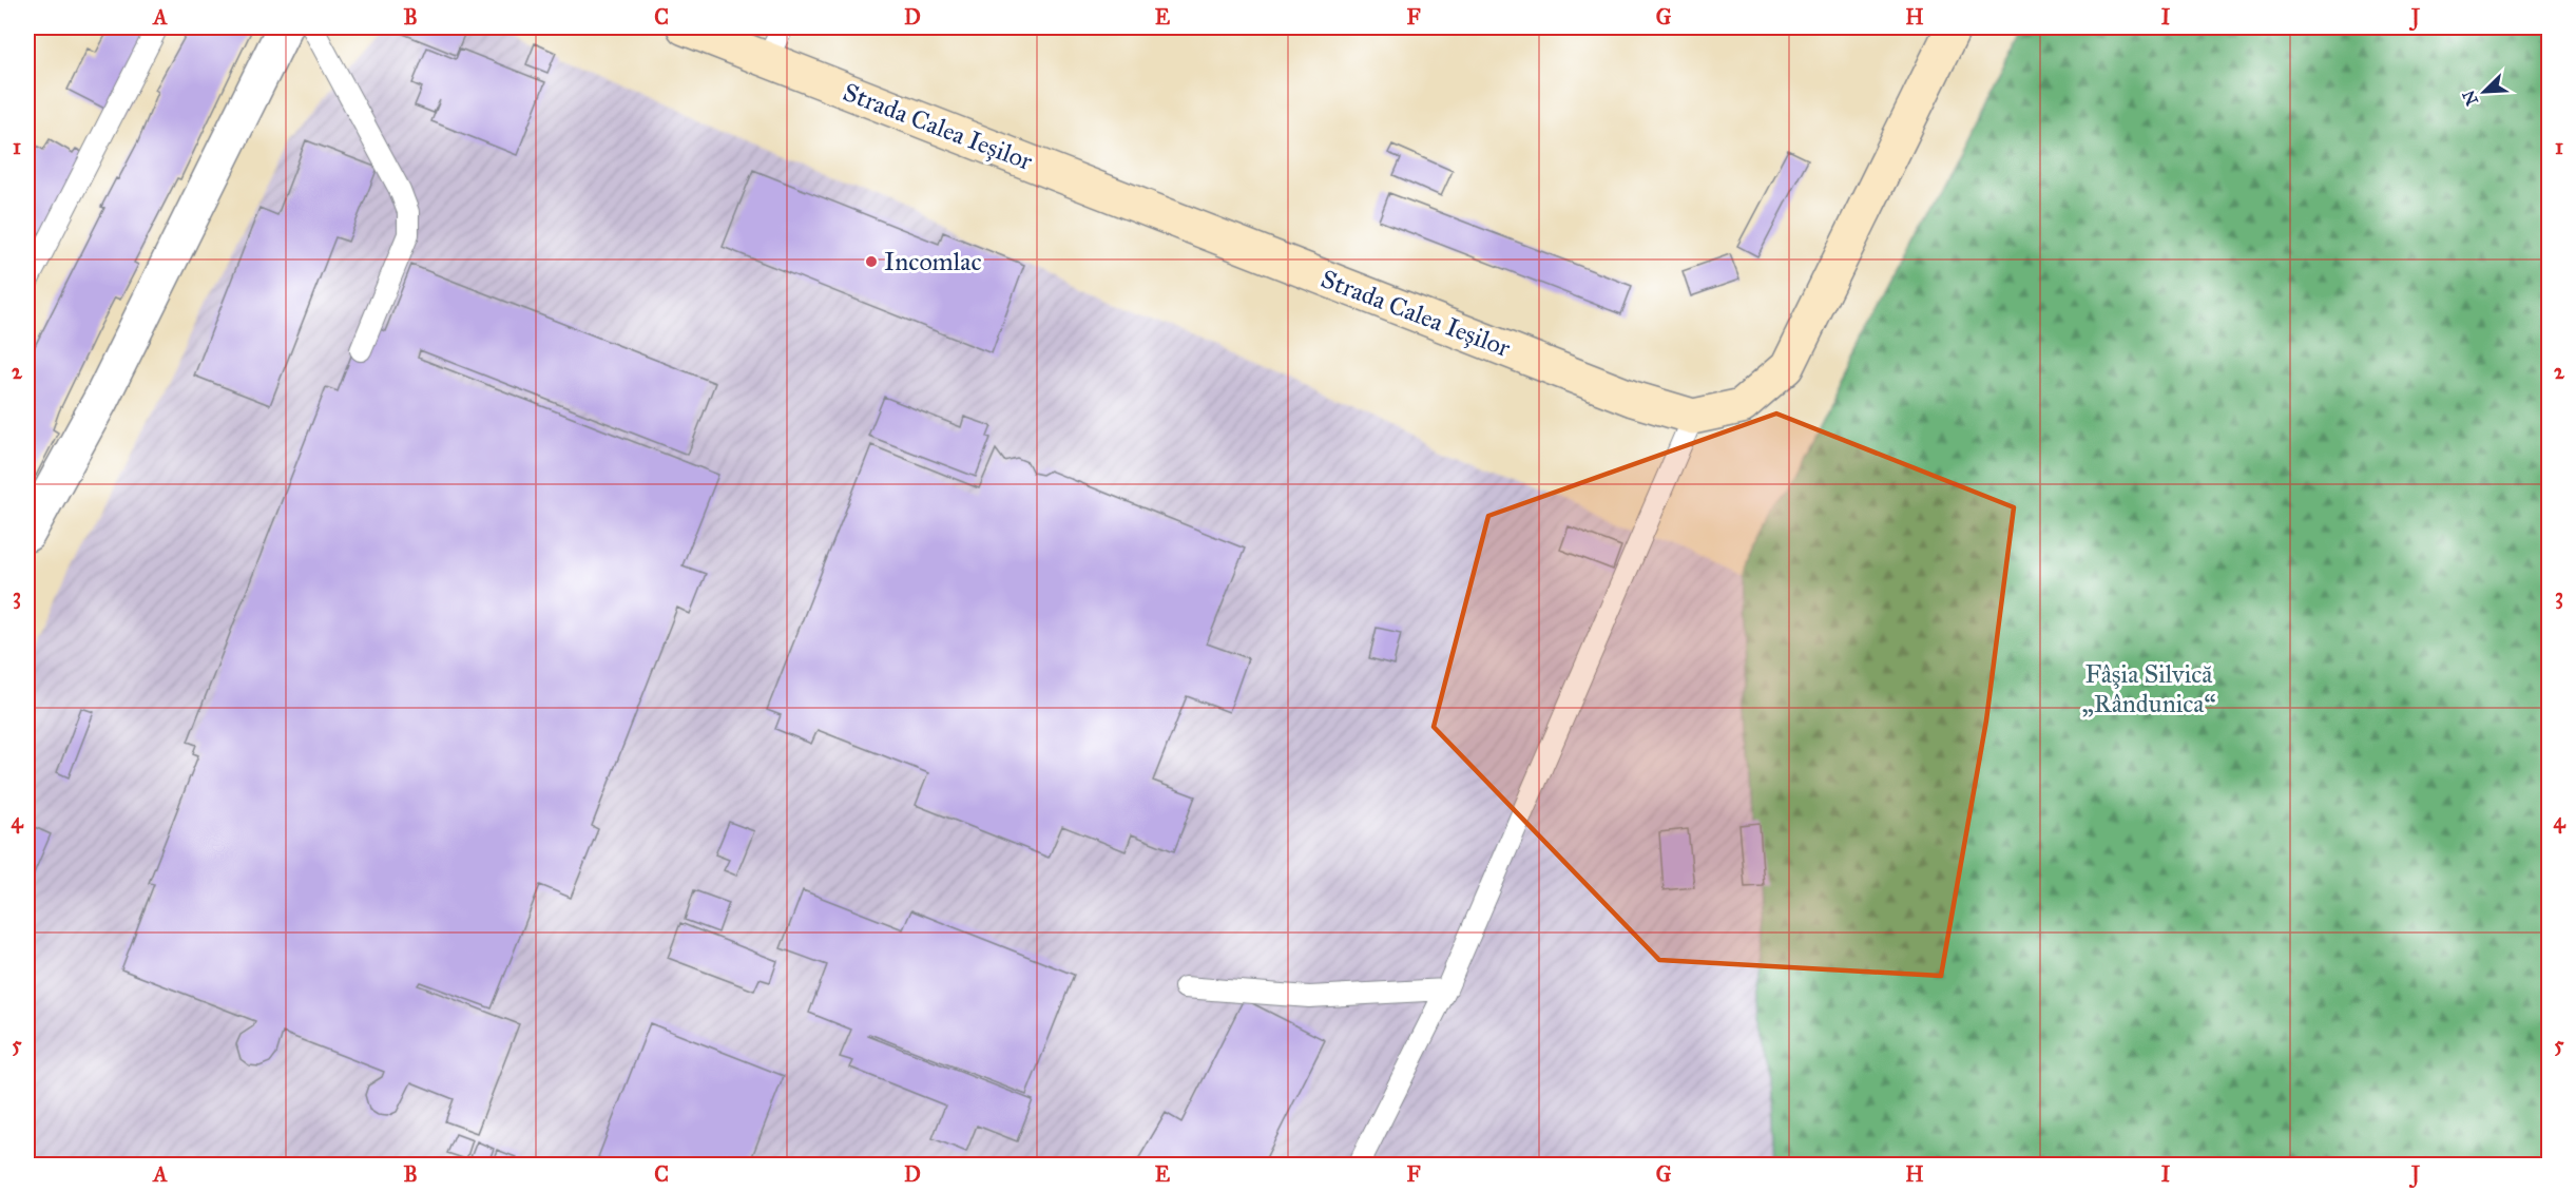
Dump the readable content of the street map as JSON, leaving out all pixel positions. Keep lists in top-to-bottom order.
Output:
{
  "streets": {
    "street": ["Strada Calea Ieșilor"]
  },
  "parks": ["Fâşia Silvică „Rândunica“"],
  "places": ["Incomlac"],
  "north": "bottom left",
  "grid": {
    "columns": [
      "A",
      "B",
      "C",
      "D",
      "E",
      "F",
      "G",
      "H",
      "I",
      "J"
    ],
    "rows": [
      "1",
      "2",
      "3",
      "4",
      "5"
    ]
  }
}
